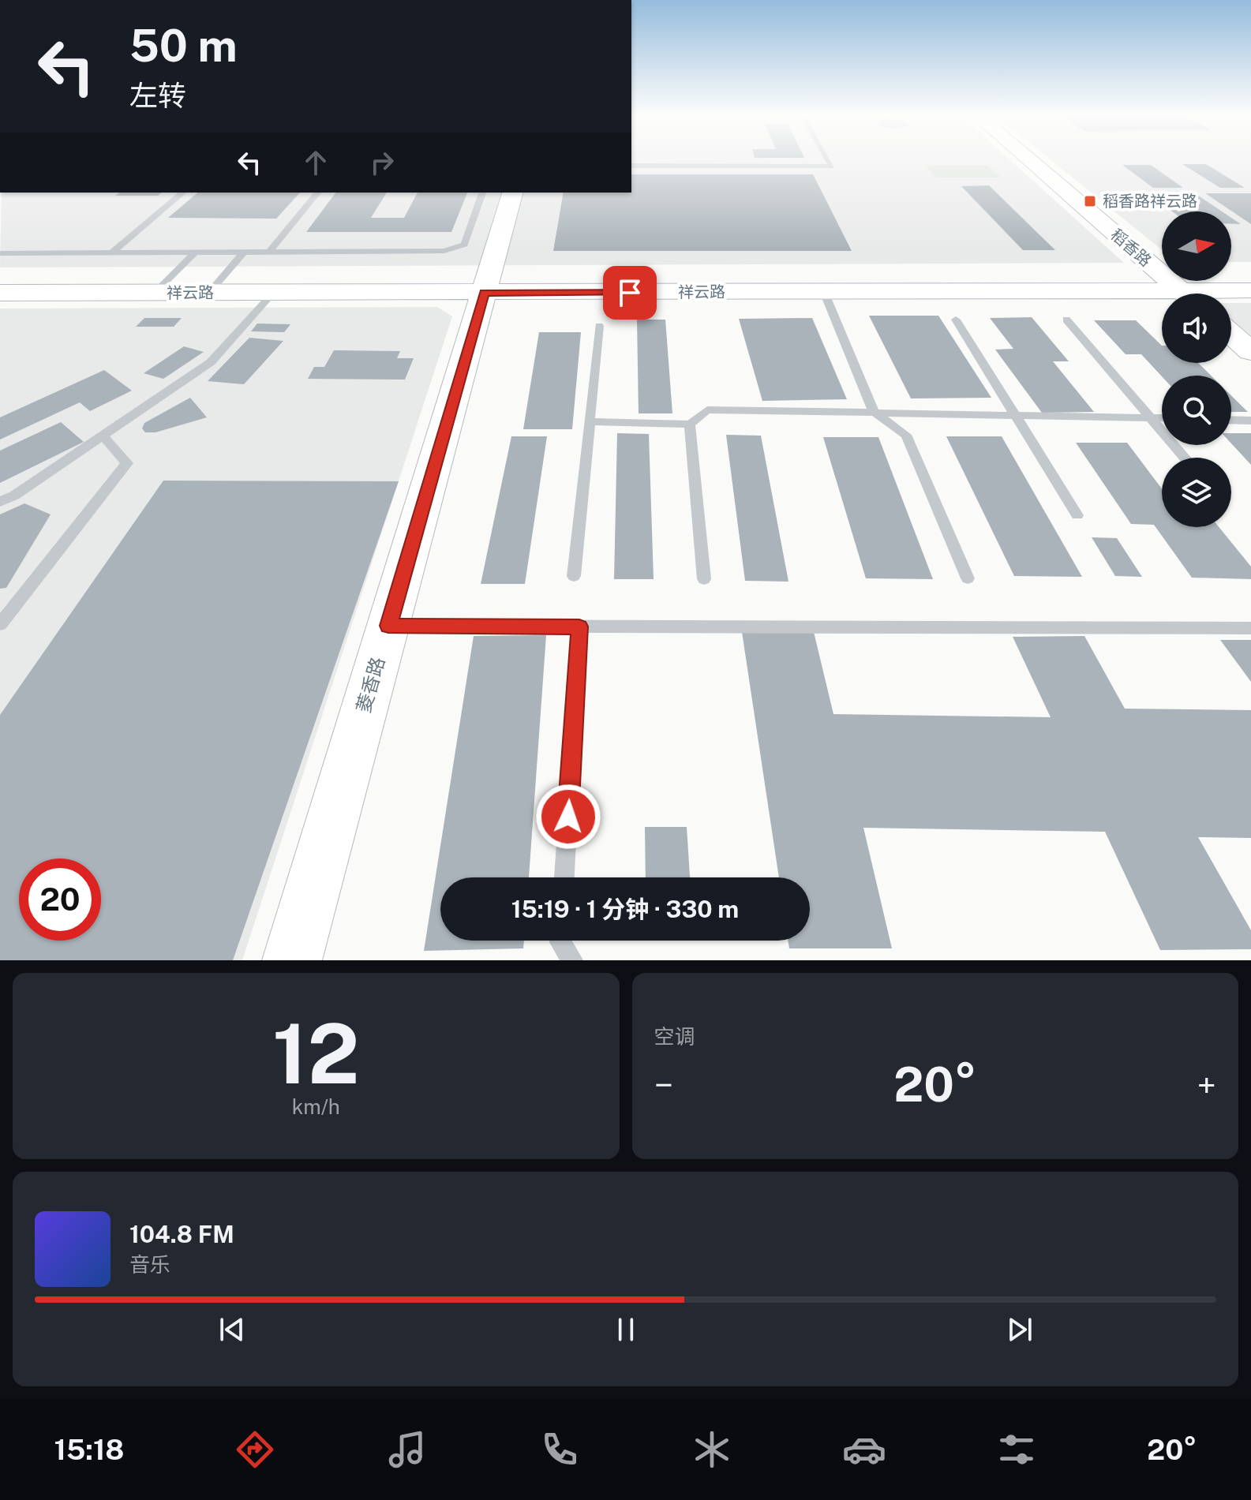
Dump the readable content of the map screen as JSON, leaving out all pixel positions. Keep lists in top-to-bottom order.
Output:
{
  "streets": {
    "street": ["稻香路", "祥云路", "菱香路"]
  },
  "crossings": [
    ["祥云路", "菱香路"]
  ],
  "places": {
    "transit": ["稻香路祥云路"]
  },
  "north": "right",
  "page": {
    "turn": ["50 m", "左转"],
    "limit": "20",
    "trip": "15:19 · 1 分钟 · 330 m",
    "tile": [
      ["12", "km/h"],
      "空调"
    ],
    "heat": ["−", "20°", "+"],
    "song": ["104.8 FM", "音乐"],
    "tabs": ["15:18", "20°"]
  }
}
